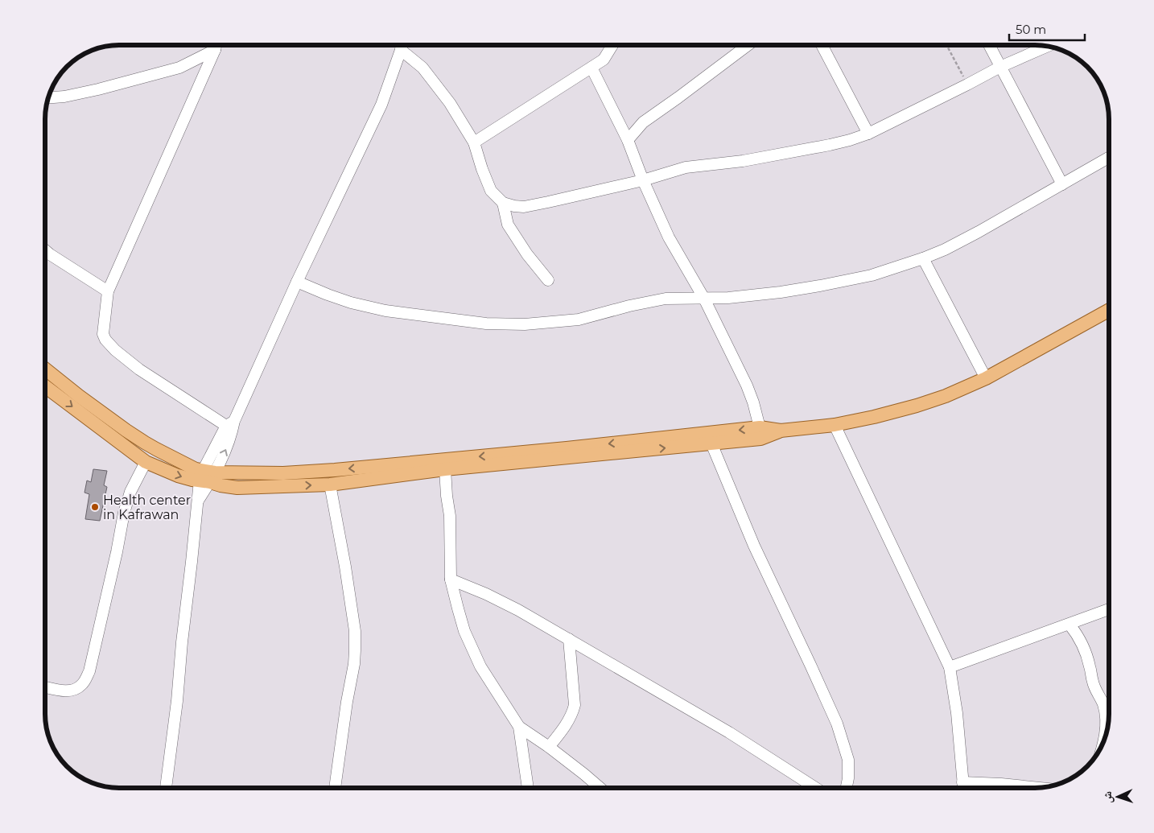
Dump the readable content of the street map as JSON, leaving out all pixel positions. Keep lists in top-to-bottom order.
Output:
{
  "places": ["Health center in Kafrawan"],
  "scale_bar": "50 m",
  "north": "left"
}
